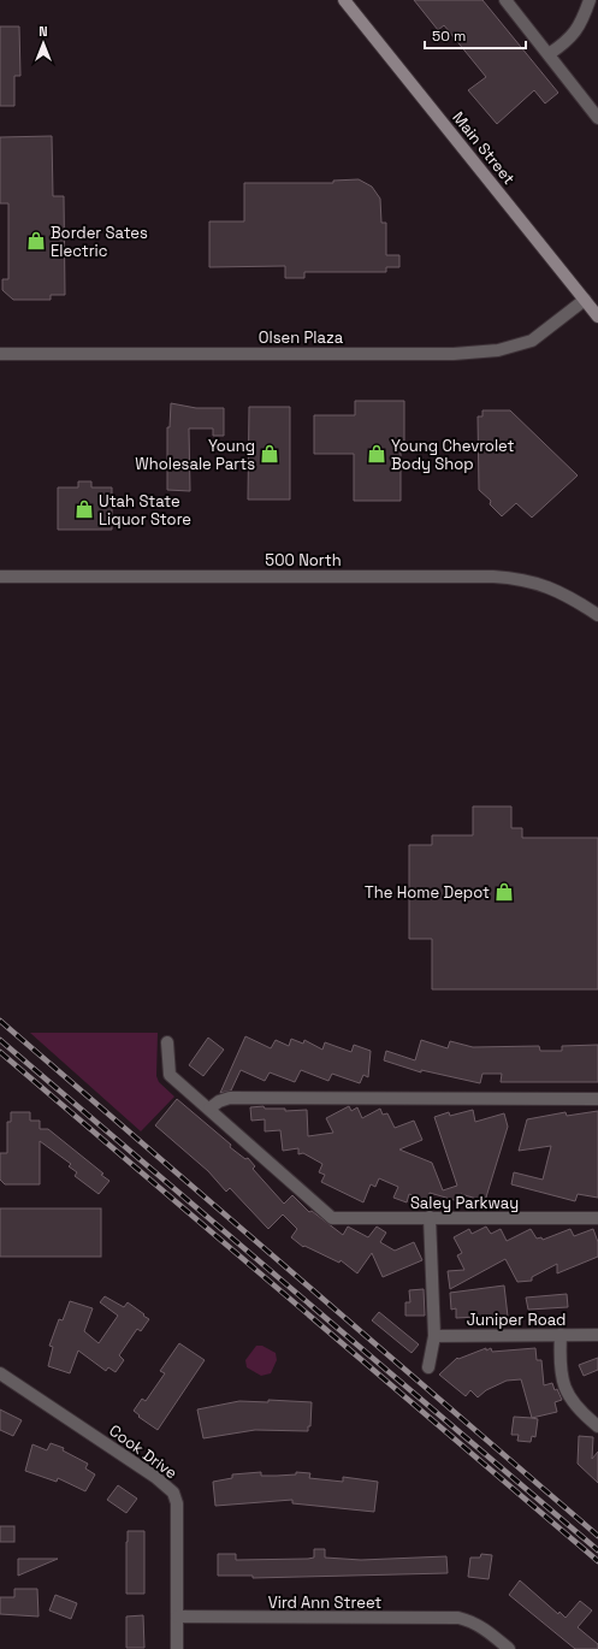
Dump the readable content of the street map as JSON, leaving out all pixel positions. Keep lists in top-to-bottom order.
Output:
{
  "streets": {
    "main road": ["Main Street"],
    "street": [
      "Olsen Plaza",
      "500 North",
      "Saley Parkway",
      "Juniper Road",
      "Cook Drive",
      "Vird Ann Street"
    ]
  },
  "crossings": [
    ["Main Street", "Olsen Plaza"],
    ["Cook Drive", "Vird Ann Street"]
  ],
  "places": {
    "shop": [
      "Border Sates Electric",
      "Young Wholesale Parts",
      "Young Chevrolet Body Shop",
      "Utah State Liquor Store",
      "The Home Depot"
    ]
  },
  "scale_bar": "50 m",
  "north": "top"
}
